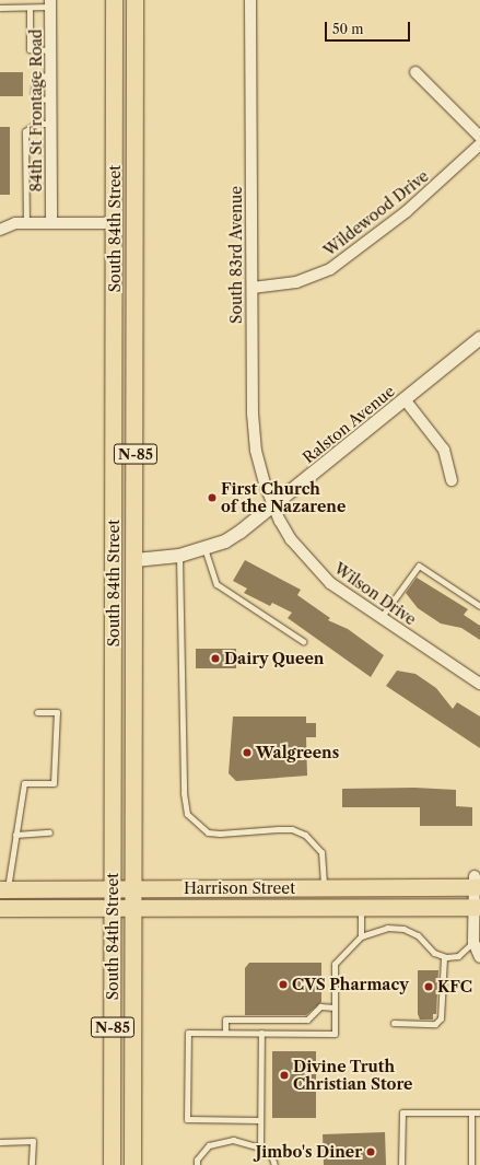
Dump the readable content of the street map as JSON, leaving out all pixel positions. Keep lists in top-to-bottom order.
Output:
{
  "streets": {
    "main road": ["South 84th Street", "N-85", "Harrison Street"],
    "street": [
      "84th St Frontage Road",
      "Wildewood Drive",
      "South 83rd Avenue",
      "Ralston Avenue",
      "Wilson Drive"
    ]
  },
  "crossings": [
    ["Wildewood Drive", "South 83rd Avenue"],
    ["South 84th Street", "Ralston Avenue"],
    ["South 84th Street", "Harrison Street"],
    ["South 83rd Avenue", "Ralston Avenue"],
    ["South 83rd Avenue", "Wilson Drive"],
    ["Ralston Avenue", "Wilson Drive"]
  ],
  "places": [
    "First Church of the Nazarene",
    "Dairy Queen",
    "Walgreens",
    "CVS Pharmacy",
    "KFC",
    "Divine Truth Christian Store",
    "Jimbo's Diner"
  ],
  "scale_bar": "50 m"
}
